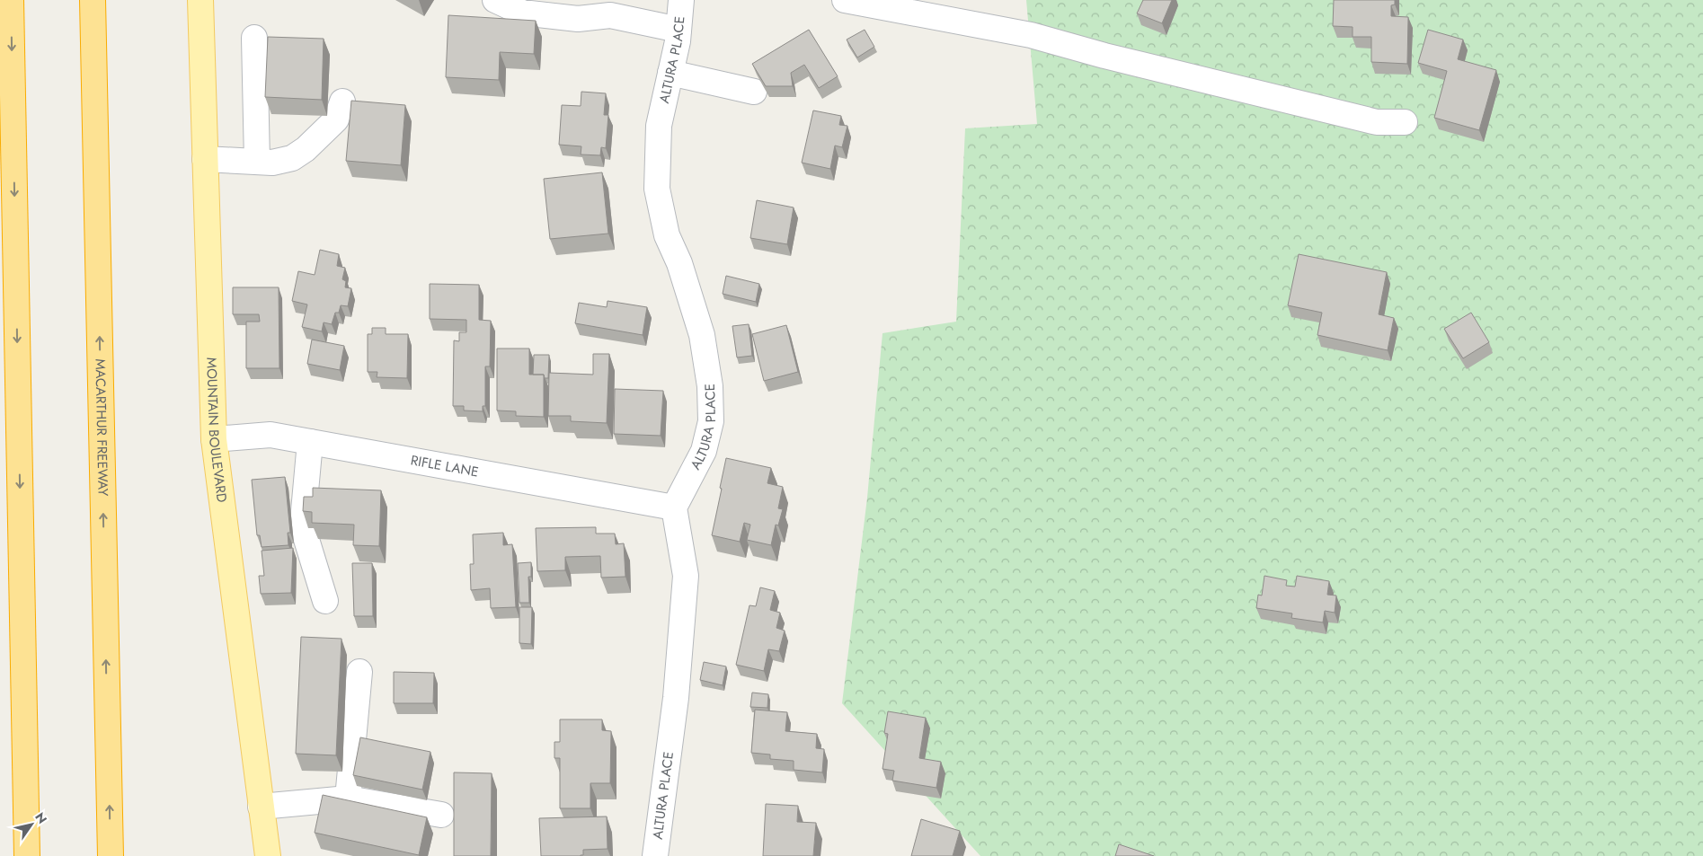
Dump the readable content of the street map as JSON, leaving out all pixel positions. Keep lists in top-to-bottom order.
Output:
{
  "streets": {
    "highway": ["MACARTHUR FREEWAY"],
    "main road": ["MOUNTAIN BOULEVARD"],
    "street": ["ALTURA PLACE", "RIFLE LANE"]
  },
  "crossings": [
    ["ALTURA PLACE", "RIFLE LANE"],
    ["MOUNTAIN BOULEVARD", "RIFLE LANE"]
  ],
  "north": "top right"
}
